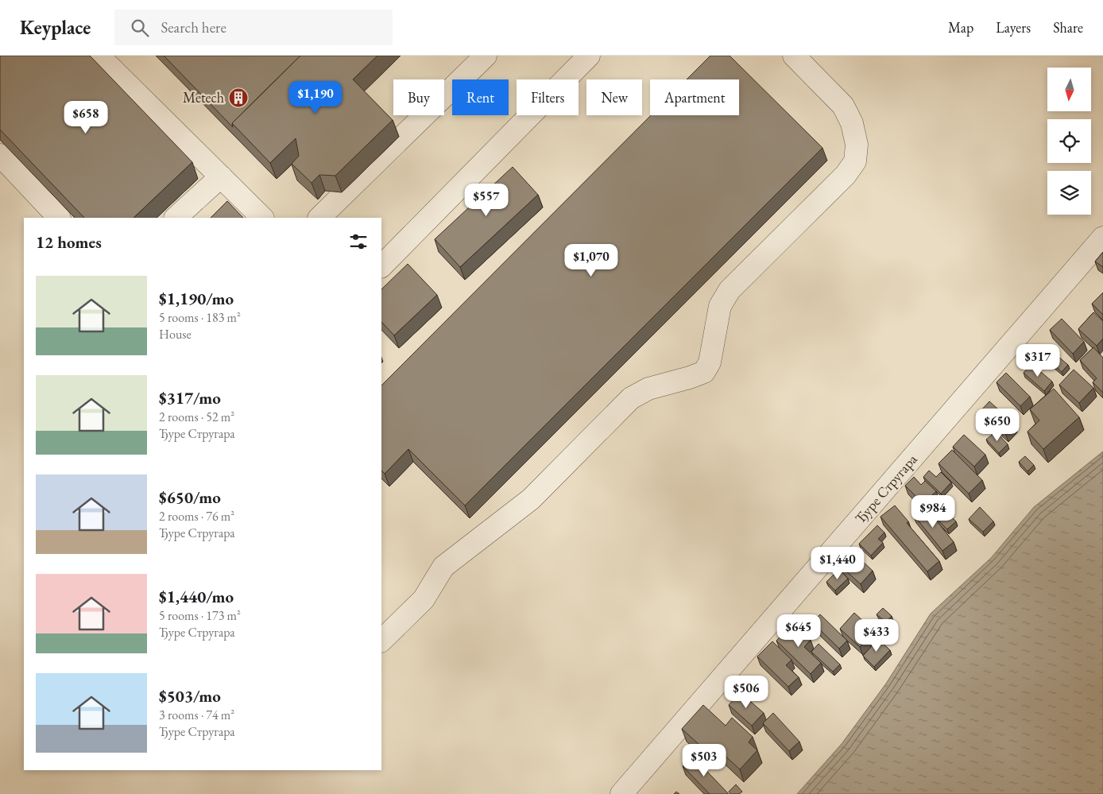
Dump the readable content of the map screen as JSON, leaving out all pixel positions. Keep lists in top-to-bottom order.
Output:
{
  "streets": {
    "street": ["Ђуре Стругара"]
  },
  "places": {
    "building": ["Metech"]
  },
  "north": "bottom",
  "page": {
    "header": "Keyplace",
    "search": "Search here",
    "nav": ["Map", "Layers", "Share"],
    "chip": [
      "Buy",
      "Rent",
      "Filters",
      "New",
      "Apartment"
    ],
    "price": [
      "$1,190",
      "$658",
      "$557",
      "$1,070",
      "$317",
      "$650",
      "$984",
      "$1,440",
      "$645",
      "$433",
      "$506",
      "$503"
    ],
    "heading": "12 homes",
    "list": [
      {
        "name": "$1,190/mo",
        "note": "5 rooms · 183 m² · House"
      },
      {
        "name": "$317/mo",
        "note": "2 rooms · 52 m² · Ђуре Стругара"
      },
      {
        "name": "$650/mo",
        "note": "2 rooms · 76 m² · Ђуре Стругара"
      },
      {
        "name": "$1,440/mo",
        "note": "5 rooms · 173 m² · Ђуре Стругара"
      },
      {
        "name": "$503/mo",
        "note": "3 rooms · 74 m² · Ђуре Стругара"
      }
    ]
  }
}
